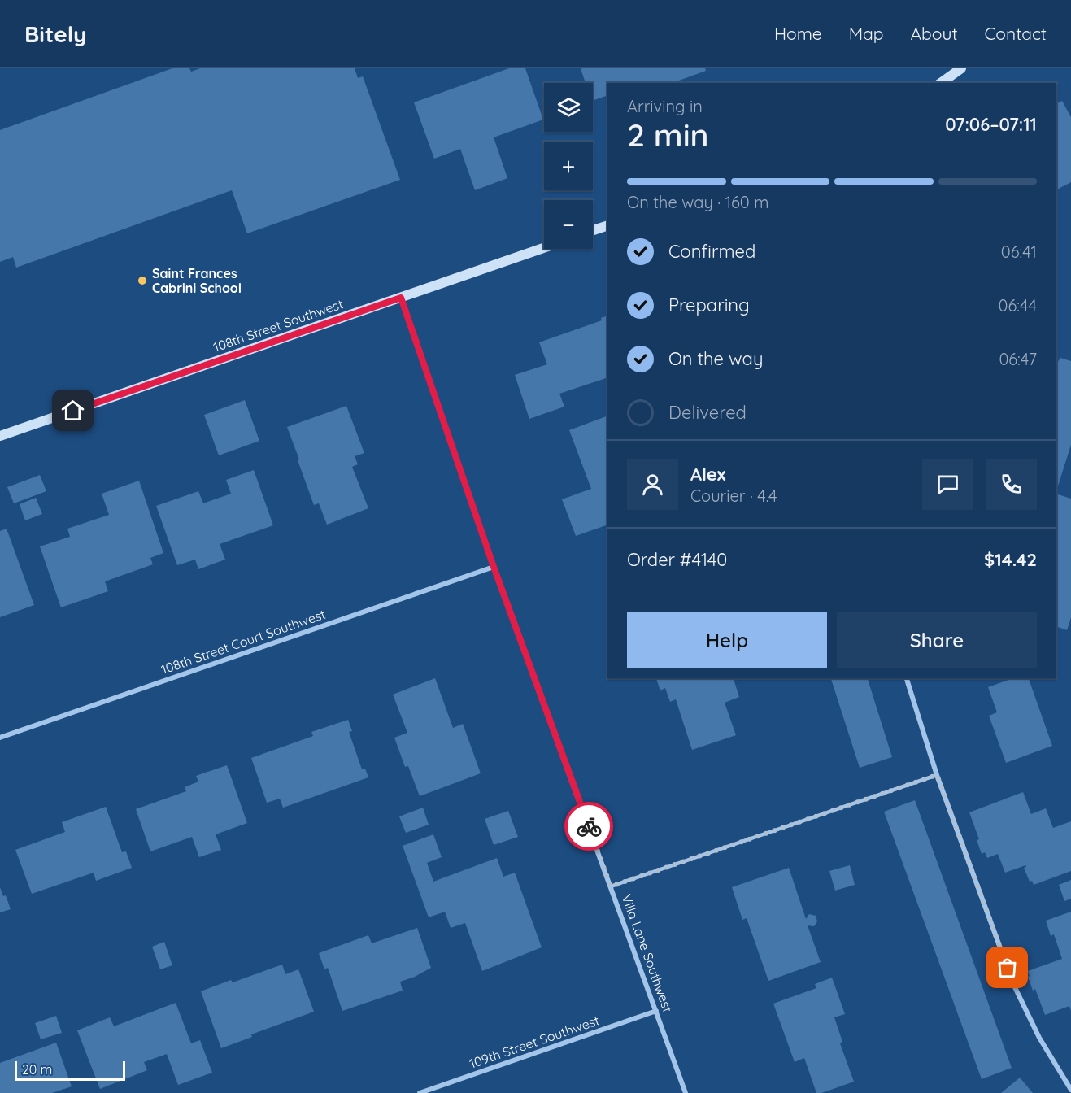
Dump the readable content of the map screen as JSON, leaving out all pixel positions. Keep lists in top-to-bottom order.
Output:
{
  "streets": {
    "street": [
      "108th Street Southwest",
      "108th Street Court Southwest",
      "Villa Lane Southwest",
      "109th Street Southwest"
    ]
  },
  "crossings": [
    ["108th Street Southwest", "Villa Lane Southwest"],
    ["108th Street Court Southwest", "Villa Lane Southwest"],
    ["Villa Lane Southwest", "109th Street Southwest"]
  ],
  "places": ["Saint Frances Cabrini School"],
  "scale_bar": "20 m",
  "page": {
    "header": "Bitely",
    "nav": [
      "Home",
      "Map",
      "About",
      "Contact"
    ],
    "map_buttons": ["+", "−"],
    "heading": ["2 min", "Arriving in", "07:06–07:11"],
    "panel": [
      "Alex",
      "Courier · 4.4",
      "Order #4140",
      "$14.42"
    ],
    "bar": "On the way · 160 m",
    "list": [
      ["Confirmed", "06:41"],
      ["Preparing", "06:44"],
      ["On the way", "06:47"],
      "Delivered"
    ],
    "buttons": ["Help", "Share"],
    "scale": "20 m"
  }
}
